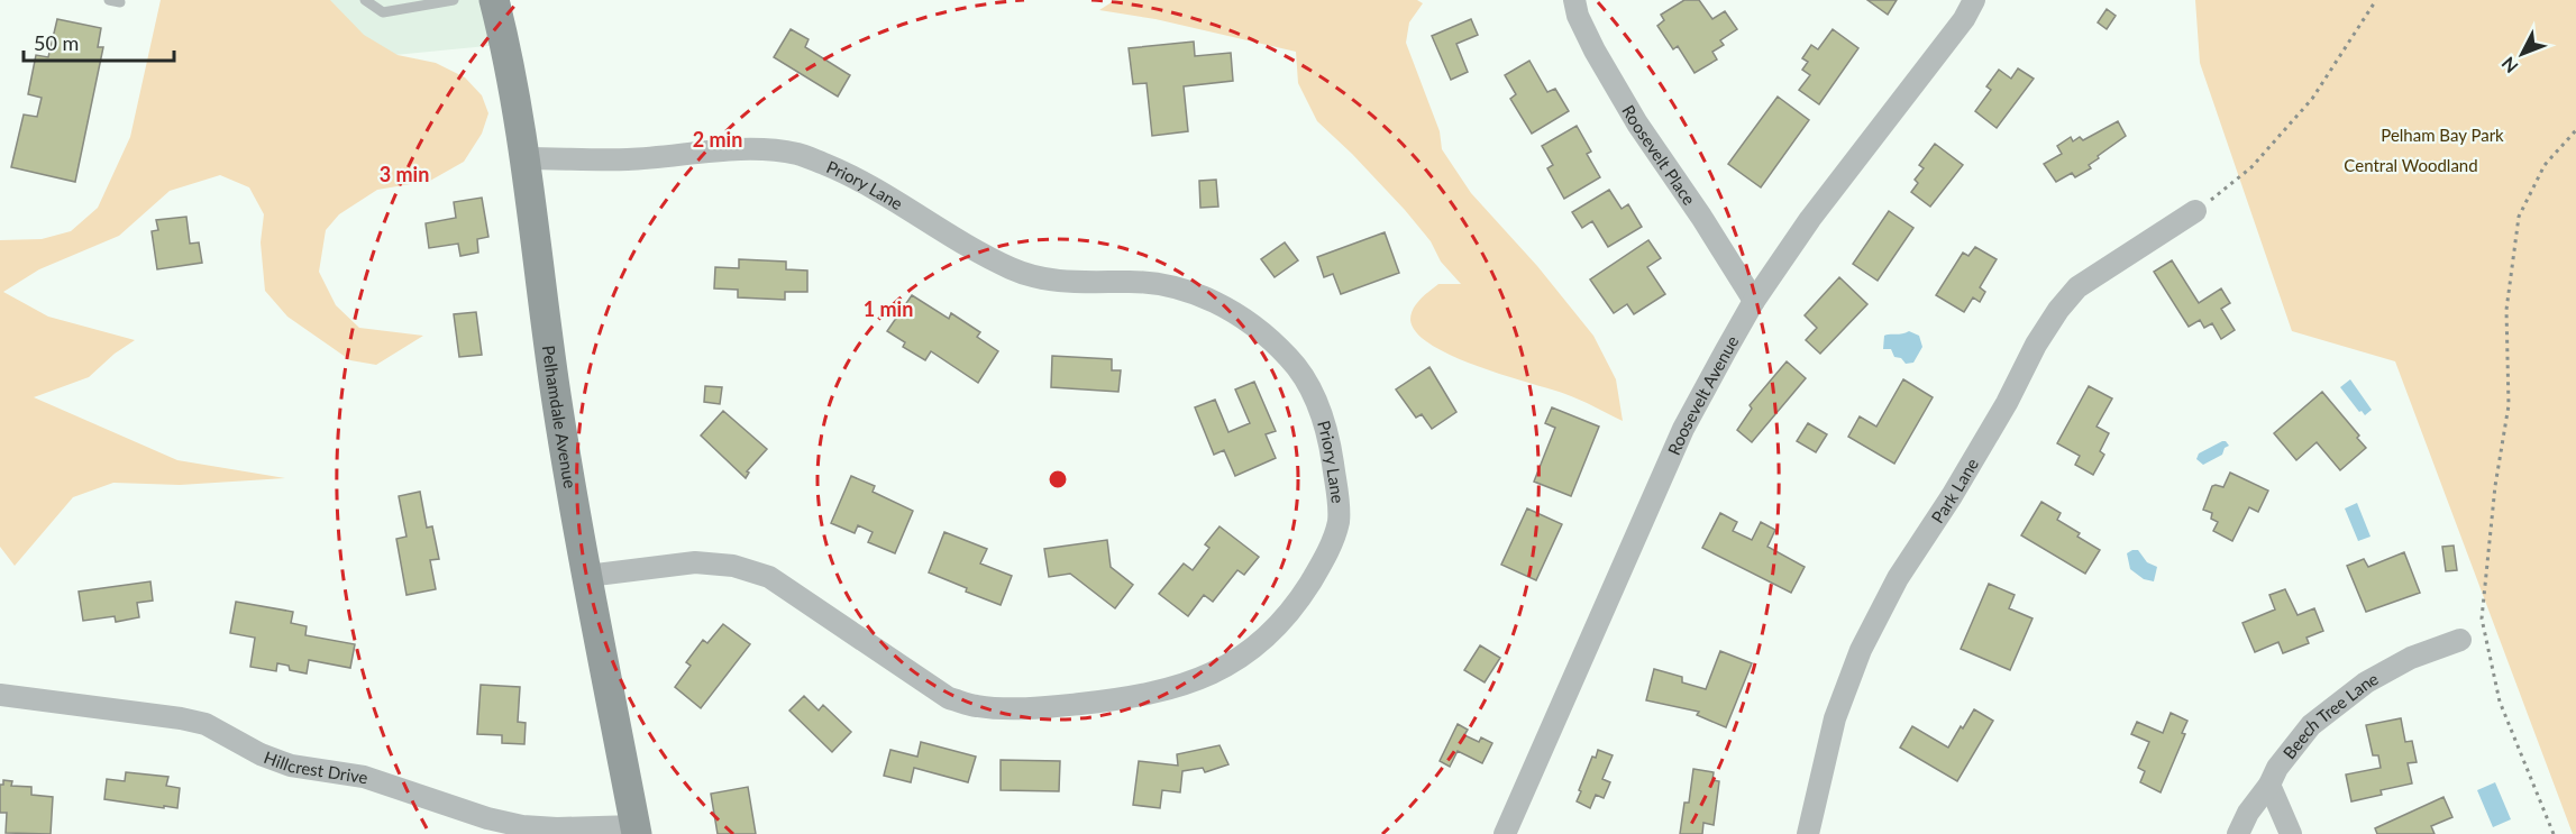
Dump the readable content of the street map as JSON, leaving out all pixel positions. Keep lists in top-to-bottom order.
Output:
{
  "streets": {
    "street": [
      "Roosevelt Place",
      "Priory Lane",
      "Roosevelt Avenue",
      "Pelhamdale Avenue",
      "Park Lane",
      "Beech Tree Lane",
      "Hillcrest Drive"
    ]
  },
  "crossings": [
    ["Roosevelt Place", "Roosevelt Avenue"],
    ["Priory Lane", "Pelhamdale Avenue"],
    ["Pelhamdale Avenue", "Hillcrest Drive"]
  ],
  "parks": ["Pelham Bay Park", "Central Woodland"],
  "scale_bar": "50 m",
  "north": "bottom left",
  "rings": ["2 min", "3 min", "1 min"]
}
